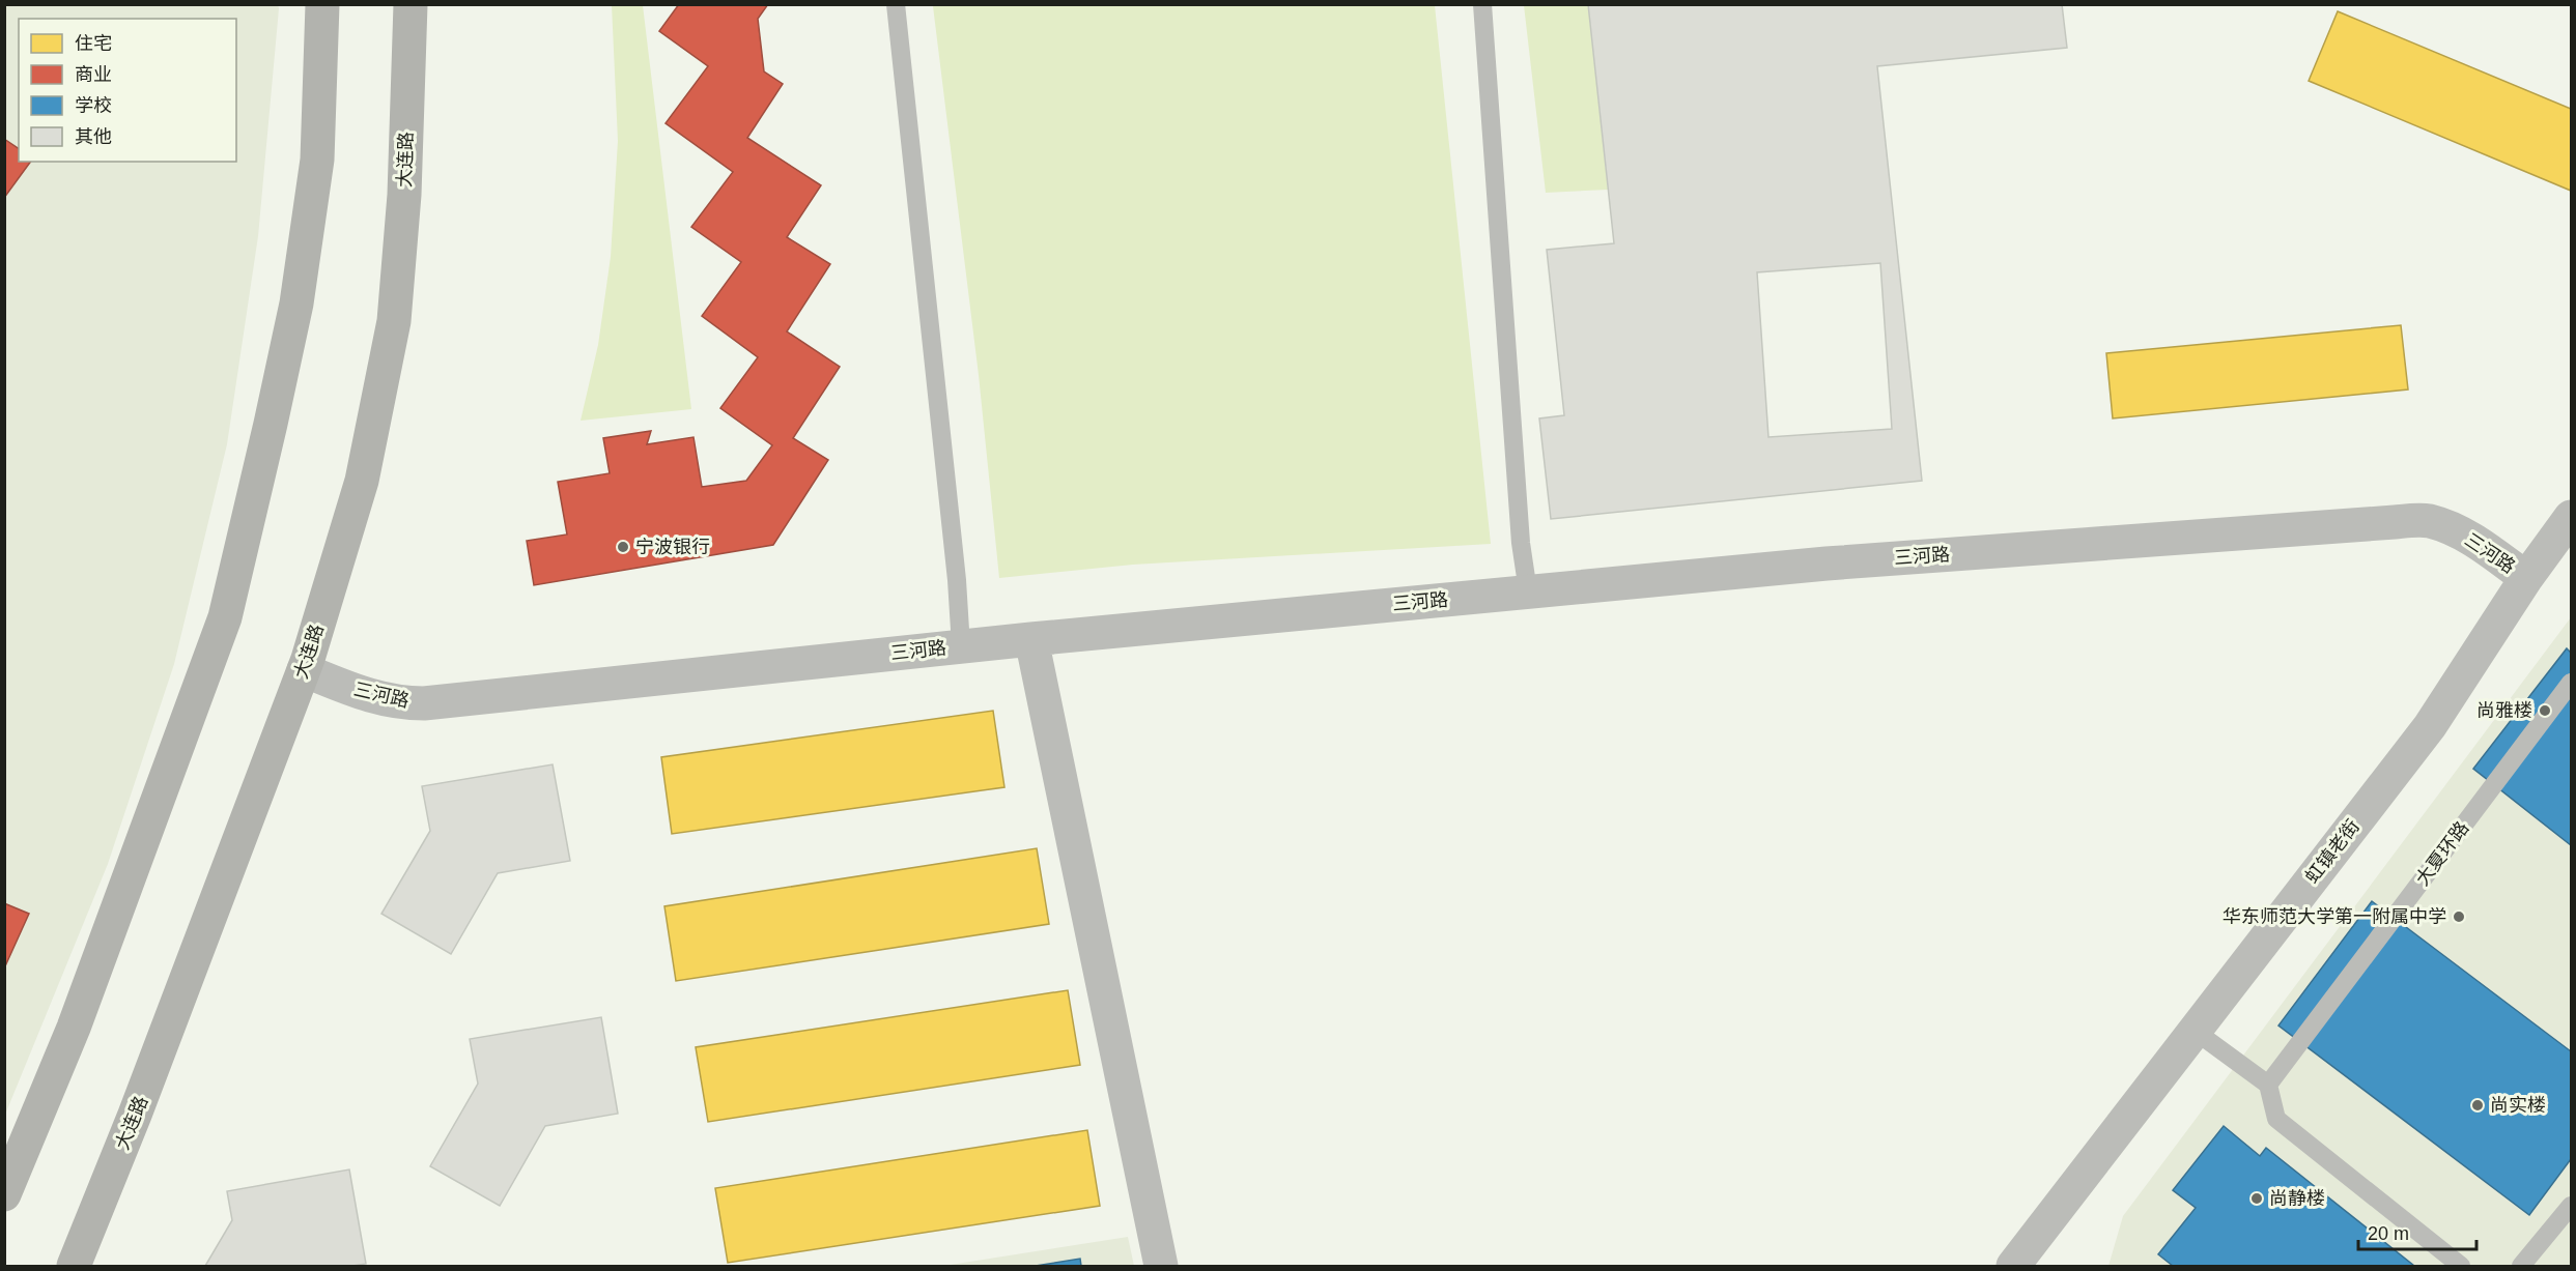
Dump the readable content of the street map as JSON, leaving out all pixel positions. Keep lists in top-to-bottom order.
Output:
{
  "streets": {
    "main road": ["大连路"],
    "street": ["三河路", "虹镇老街"],
    "lane": ["大夏环路"]
  },
  "crossings": [
    ["大连路", "三河路"],
    ["三河路", "虹镇老街"]
  ],
  "places": [
    "宁波银行",
    "尚雅楼",
    "华东师范大学第一附属中学",
    "尚实楼",
    "尚静楼"
  ],
  "legend": [
    "住宅",
    "商业",
    "学校",
    "其他"
  ],
  "scale_bar": "20 m"
}
